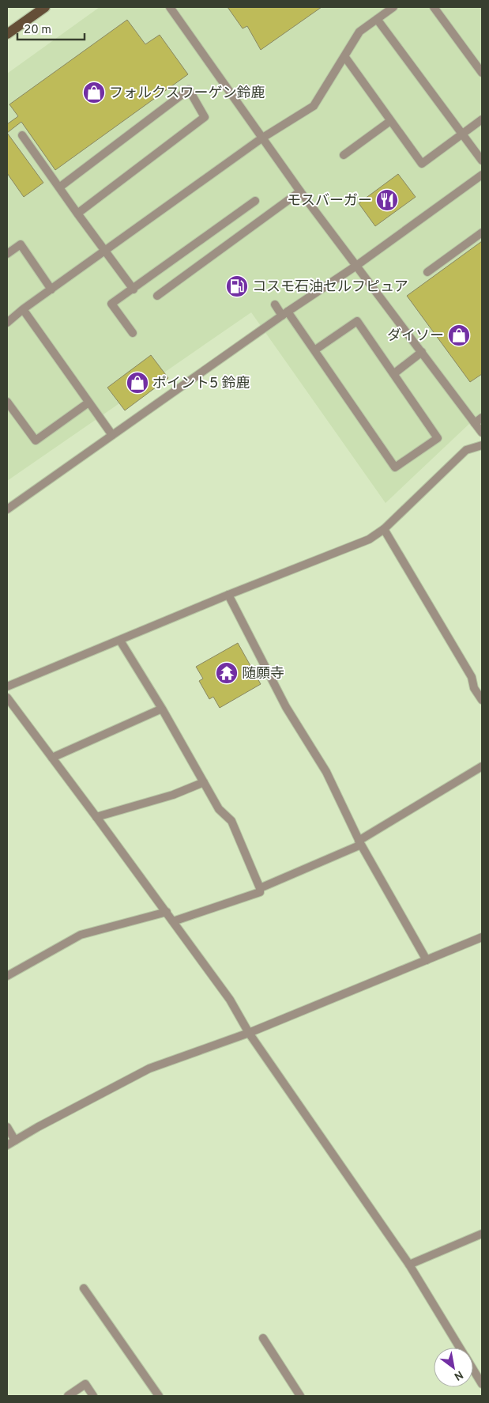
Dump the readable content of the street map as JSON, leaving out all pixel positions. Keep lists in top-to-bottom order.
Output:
{
  "places": {
    "shop": ["フォルクスワーゲン鈴鹿", "ダイソー", "ポイント5 鈴鹿"],
    "restaurant": ["モスバーガー"],
    "fuel station": ["コスモ石油セルフピュア"],
    "temple": ["随願寺"]
  },
  "scale_bar": "20 m",
  "north": "bottom right"
}
